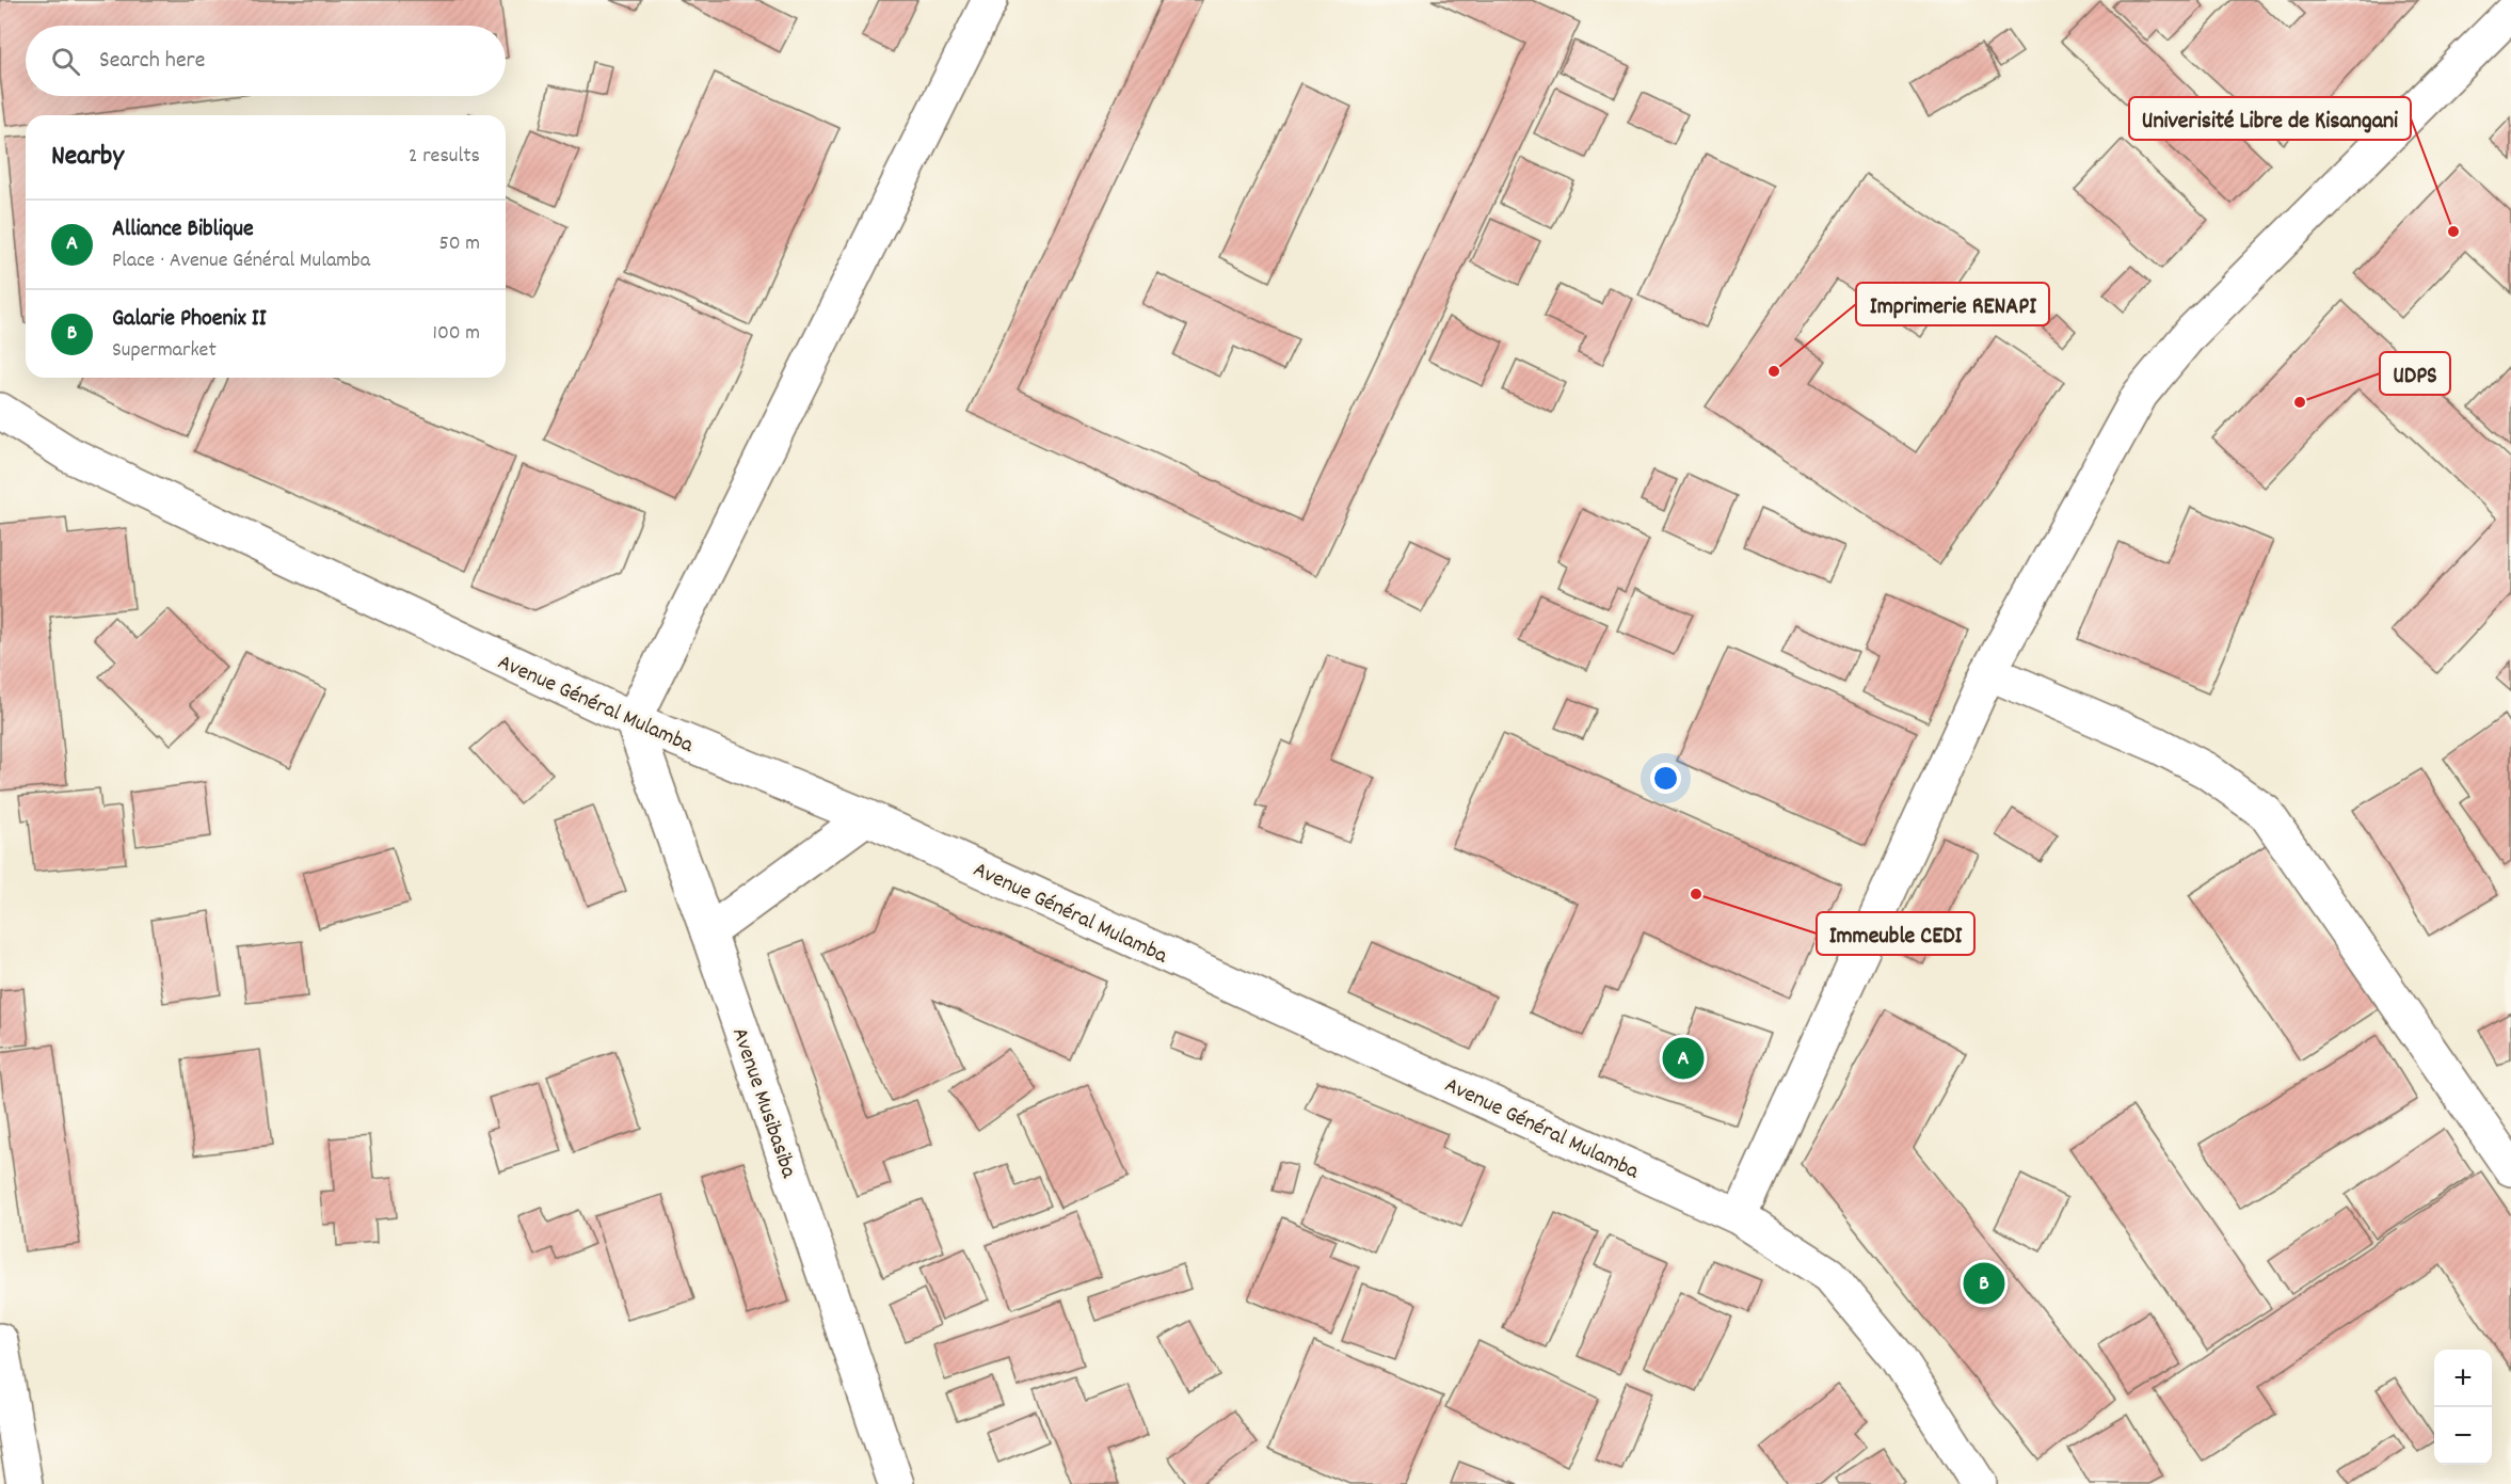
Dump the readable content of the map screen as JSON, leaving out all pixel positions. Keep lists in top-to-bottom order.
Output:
{
  "streets": {
    "street": ["Avenue Général Mulamba", "Avenue Musibasiba"]
  },
  "crossings": [
    ["Avenue Général Mulamba", "Avenue Musibasiba"]
  ],
  "places": [
    "Univerisité Libre de Kisangani",
    "Imprimerie RENAPI",
    "UDPS",
    "Immeuble CEDI"
  ],
  "page": {
    "search": "Search here",
    "heading": ["Nearby", "2 results"],
    "list": [
      {
        "mark": "A",
        "name": "Alliance Biblique",
        "note": "Place · Avenue Général Mulamba",
        "value": "50 m"
      },
      {
        "mark": "B",
        "name": "Galarie Phoenix II",
        "note": "Supermarket",
        "value": "100 m"
      }
    ],
    "pins": ["A", "B"],
    "map_buttons": ["+", "−"]
  }
}
